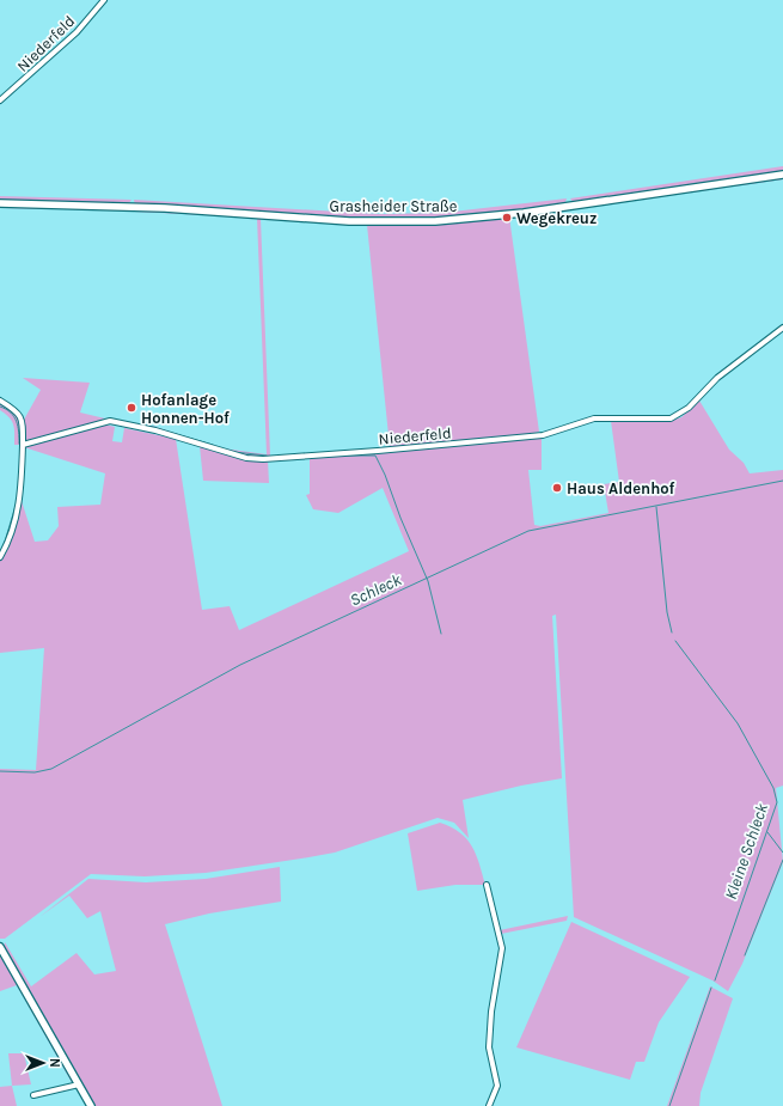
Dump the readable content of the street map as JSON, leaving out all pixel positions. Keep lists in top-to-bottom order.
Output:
{
  "streets": {
    "street": ["Niederfeld", "Grasheider Straße"]
  },
  "water": ["Schleck", "Kleine Schleck"],
  "places": ["Wegekreuz", "Hofanlage Honnen-Hof", "Haus Aldenhof"],
  "north": "right"
}
